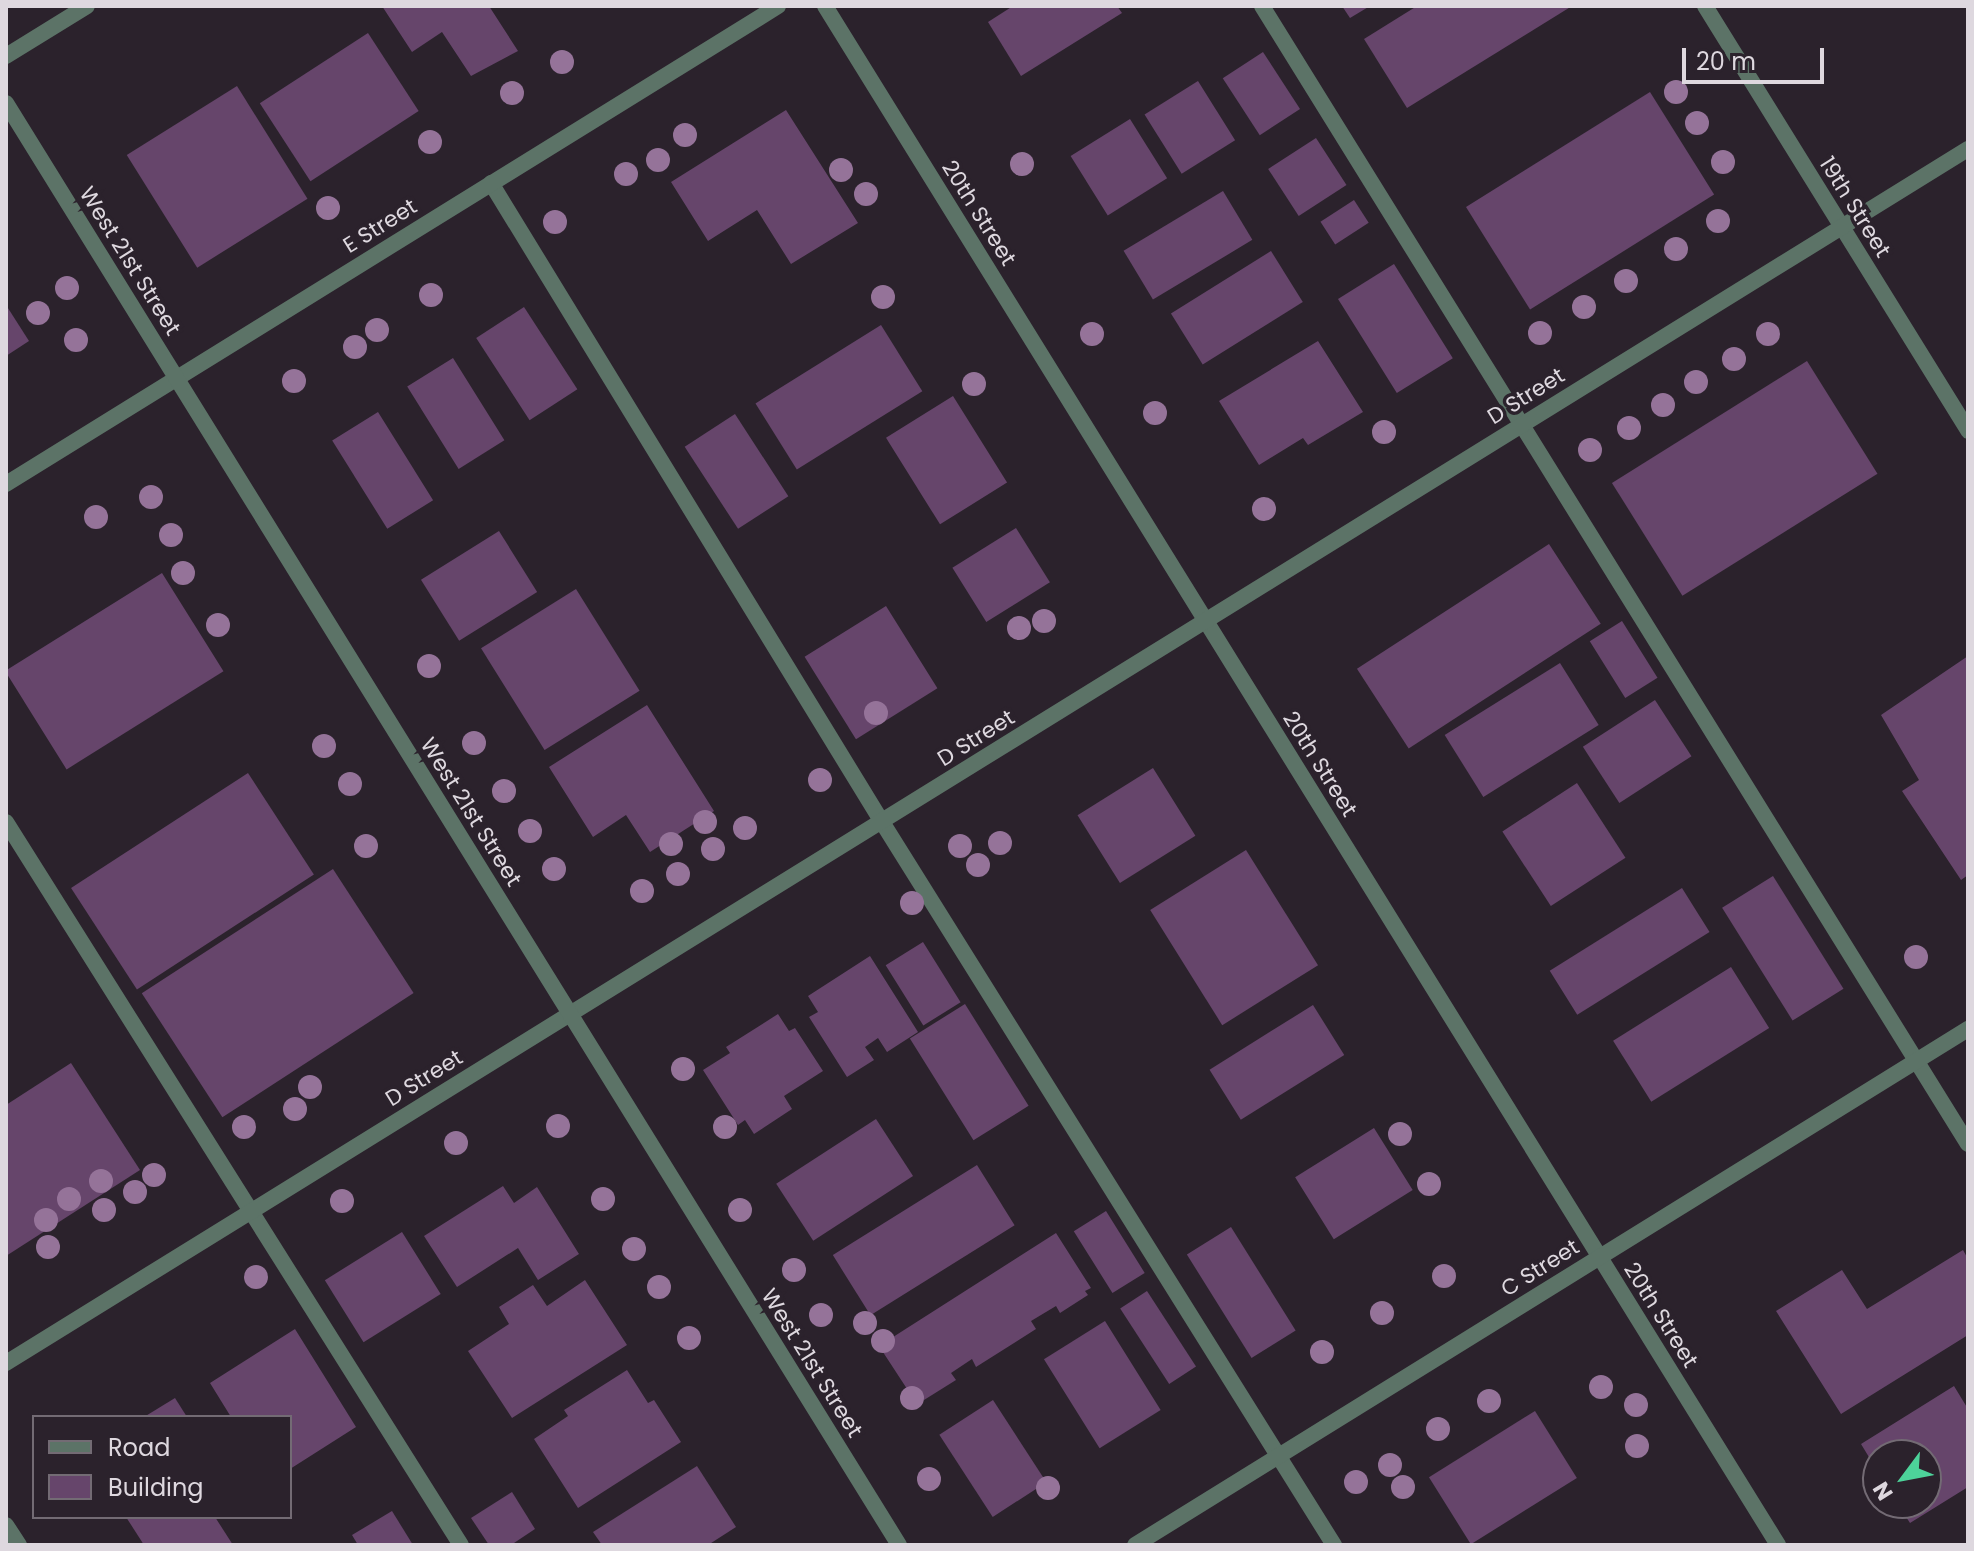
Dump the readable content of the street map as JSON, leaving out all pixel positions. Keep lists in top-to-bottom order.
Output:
{
  "streets": {
    "street": [
      "19th Street",
      "20th Street",
      "E Street",
      "West 21st Street",
      "D Street",
      "C Street"
    ]
  },
  "crossings": [
    ["19th Street", "D Street"],
    ["20th Street", "D Street"],
    ["20th Street", "C Street"],
    ["E Street", "West 21st Street"],
    ["West 21st Street", "D Street"]
  ],
  "legend": ["Road", "Building"],
  "scale_bar": "20 m",
  "north": "bottom left"
}
